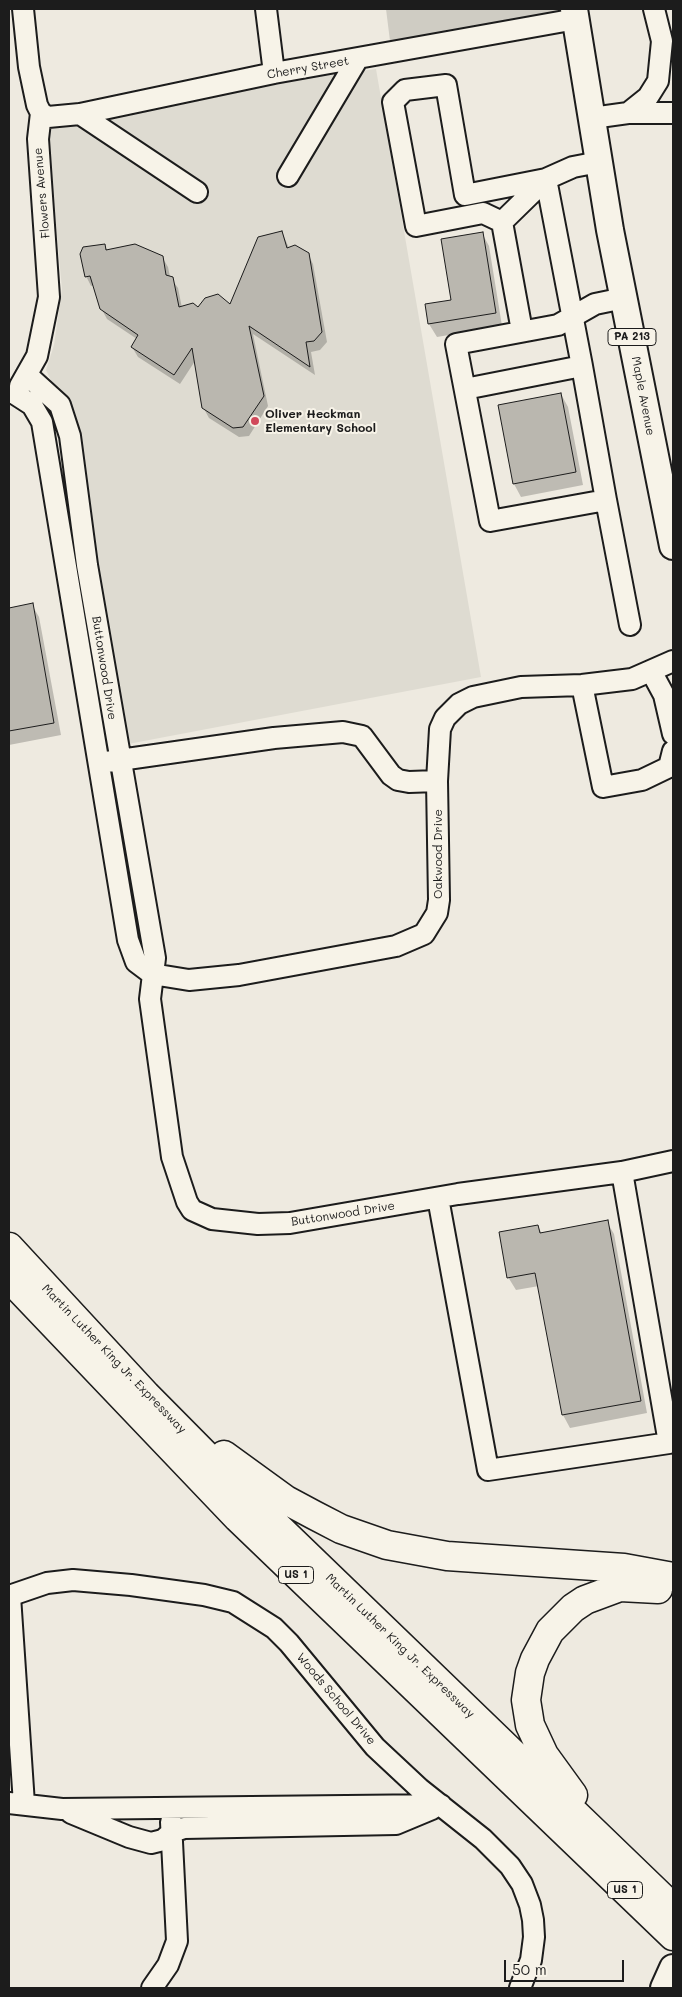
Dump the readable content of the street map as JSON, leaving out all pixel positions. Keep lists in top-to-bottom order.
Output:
{
  "streets": {
    "highway": ["Martin Luther King Jr. Expressway", "US 1"],
    "main road": ["PA 213", "Maple Avenue"],
    "street": [
      "Cherry Street",
      "Flowers Avenue",
      "Buttonwood Drive",
      "Oakwood Drive",
      "Woods School Drive"
    ]
  },
  "crossings": [
    ["Cherry Street", "Flowers Avenue"],
    ["Cherry Street", "PA 213"],
    ["Flowers Avenue", "Buttonwood Drive"],
    ["PA 213", "Maple Avenue"],
    ["Buttonwood Drive", "Oakwood Drive"]
  ],
  "places": ["Oliver Heckman Elementary School"],
  "scale_bar": "50 m"
}
